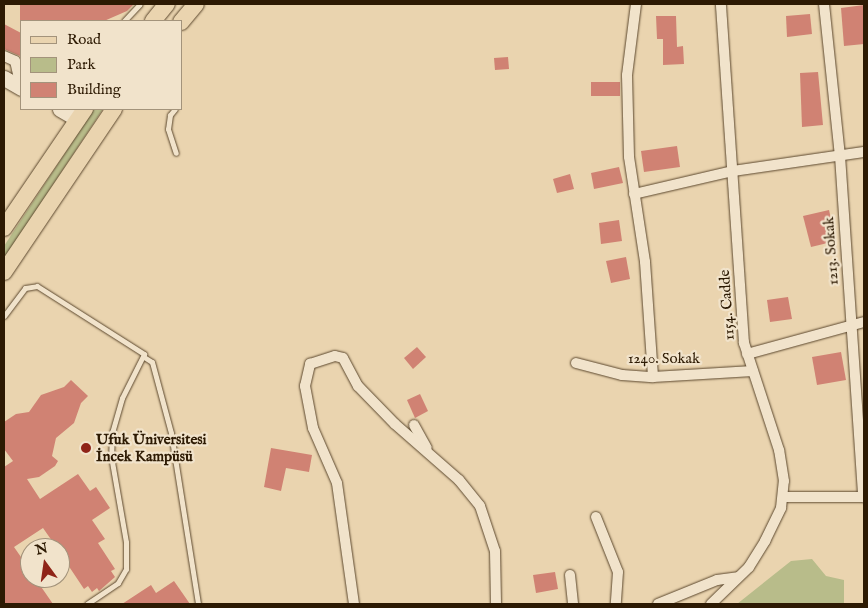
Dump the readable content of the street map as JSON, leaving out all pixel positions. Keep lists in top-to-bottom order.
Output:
{
  "streets": {
    "street": ["1213. Sokak", "1154. Cadde", "1240. Sokak"]
  },
  "crossings": [
    ["1154. Cadde", "1240. Sokak"]
  ],
  "places": ["Ufuk Üniversitesi İncek Kampüsü"],
  "legend": ["Road", "Park", "Building"],
  "north": "top"
}
